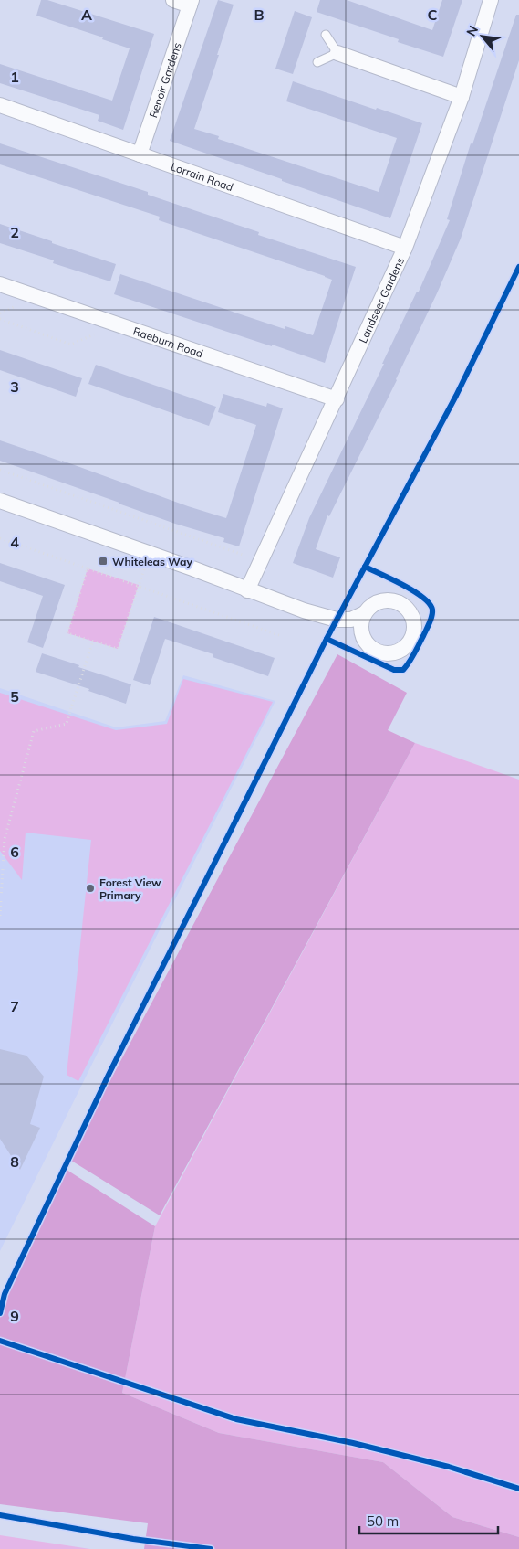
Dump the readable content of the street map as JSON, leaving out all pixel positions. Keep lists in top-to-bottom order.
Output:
{
  "streets": {
    "street": [
      "Renoir Gardens",
      "Lorrain Road",
      "Landseer Gardens",
      "Raeburn Road"
    ]
  },
  "crossings": [
    ["Renoir Gardens", "Lorrain Road"],
    ["Lorrain Road", "Landseer Gardens"],
    ["Landseer Gardens", "Raeburn Road"]
  ],
  "places": {
    "transit": ["Whiteleas Way"],
    "other": ["Forest View Primary"]
  },
  "scale_bar": "50 m",
  "north": "top left",
  "grid": {
    "columns": ["A", "B", "C"],
    "rows": [
      "1",
      "2",
      "3",
      "4",
      "5",
      "6",
      "7",
      "8",
      "9"
    ]
  }
}
